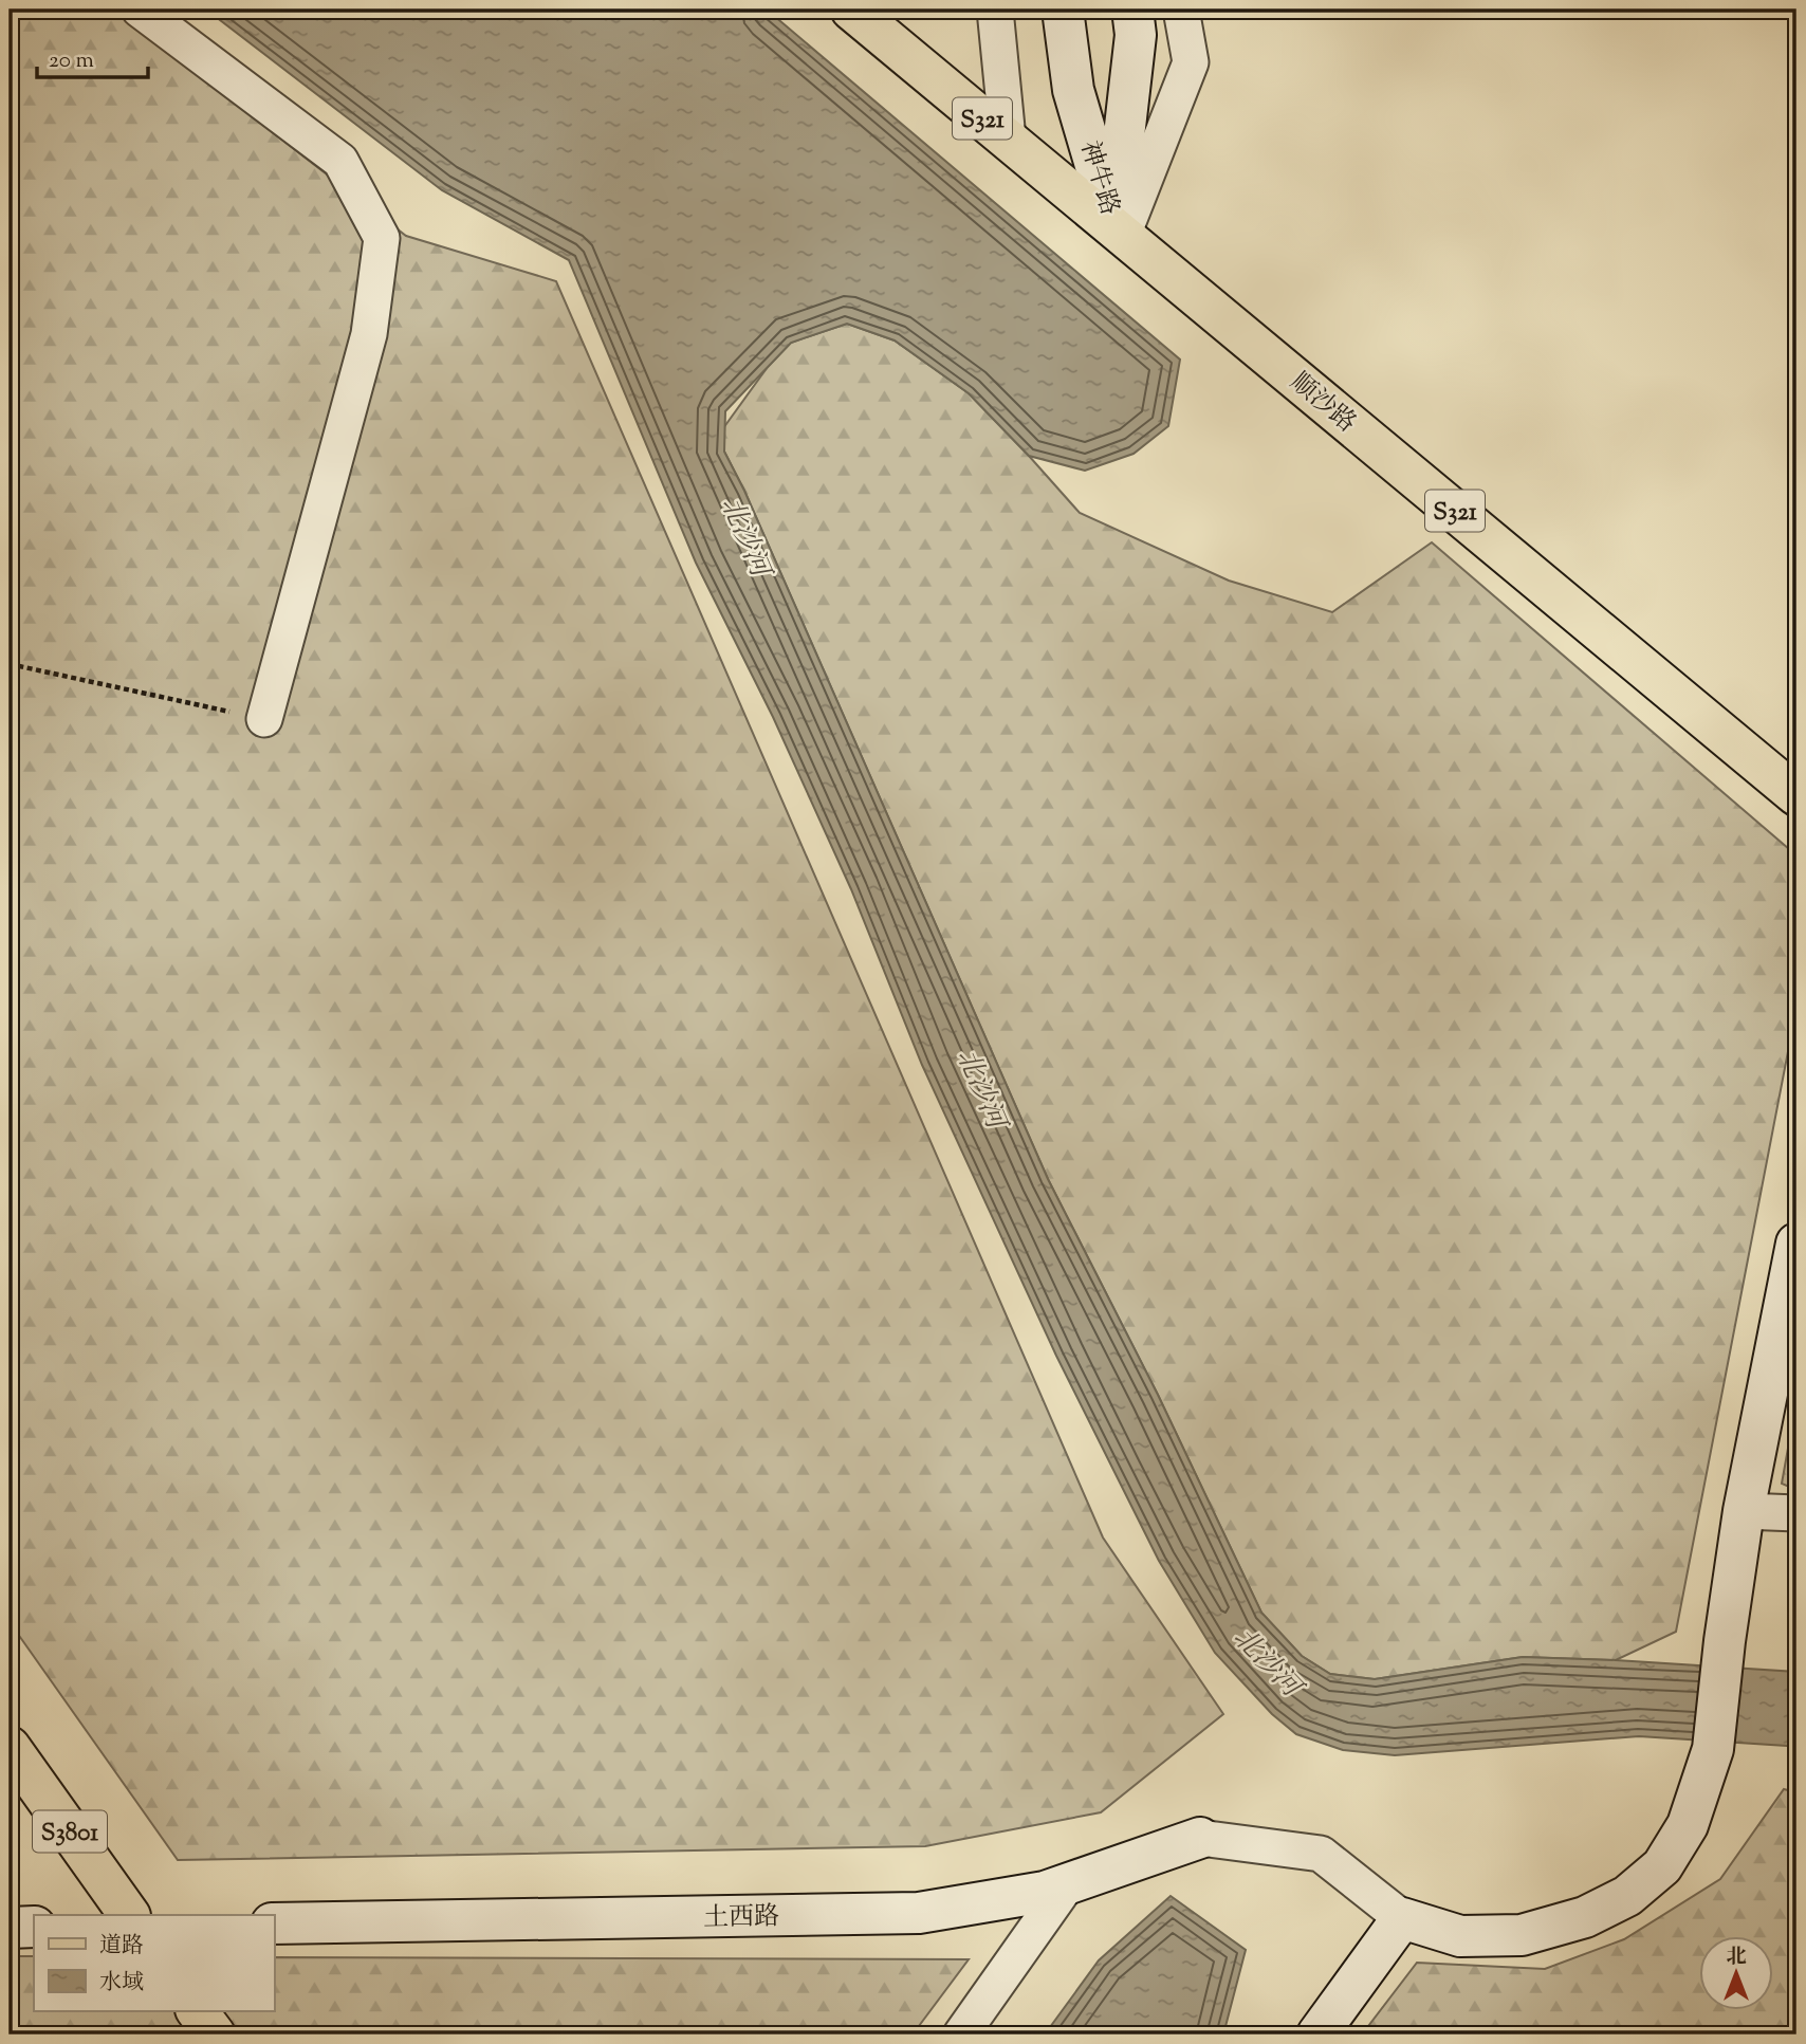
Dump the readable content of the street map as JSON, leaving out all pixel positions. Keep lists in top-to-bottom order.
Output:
{
  "streets": {
    "main road": ["S321", "顺沙路", "S3801"],
    "street": ["神牛路", "土西路"]
  },
  "crossings": [
    ["神牛路", "顺沙路"]
  ],
  "water": ["北沙河"],
  "legend": ["道路", "水域"],
  "scale_bar": "20 m",
  "north": "top"
}
